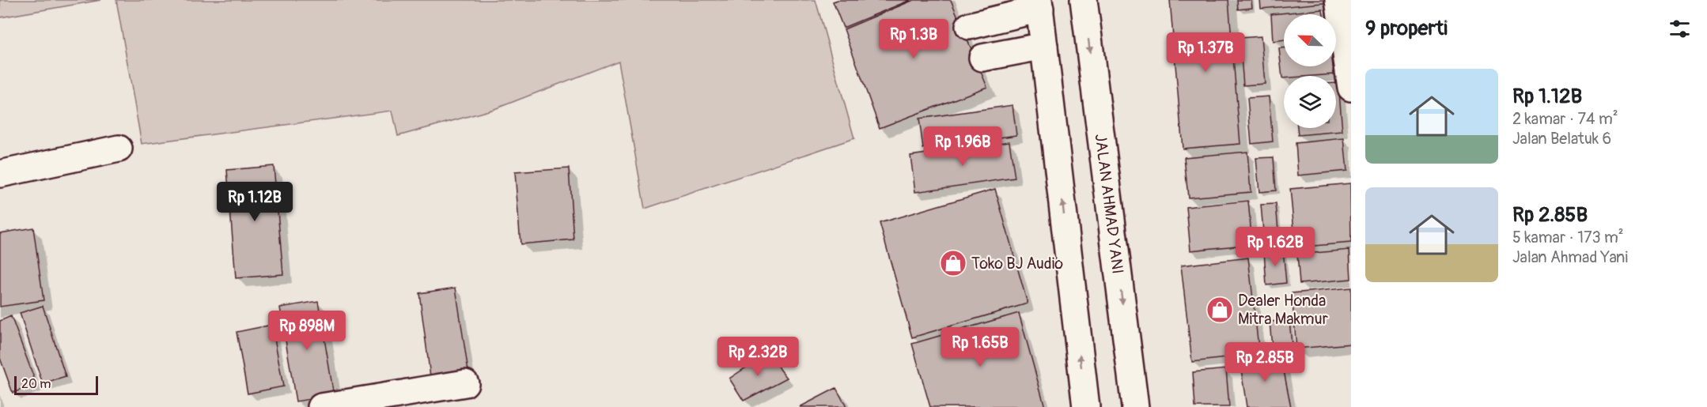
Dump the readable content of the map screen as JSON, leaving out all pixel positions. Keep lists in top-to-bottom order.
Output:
{
  "streets": {
    "main road": ["JALAN AHMAD YANI"]
  },
  "places": {
    "shop": ["Toko BJ Audio", "Dealer Honda Mitra Makmur"]
  },
  "scale_bar": "20 m",
  "north": "top left",
  "page": {
    "heading": "9 properti",
    "price": [
      "Rp 1.3B",
      "Rp 1.37B",
      "Rp 1.96B",
      "Rp 1.12B",
      "Rp 1.62B",
      "Rp 898M",
      "Rp 1.65B",
      "Rp 2.32B",
      "Rp 2.85B"
    ],
    "list": [
      {
        "name": "Rp 1.12B",
        "note": "2 kamar · 74 m² · Jalan Belatuk 6"
      },
      {
        "name": "Rp 2.85B",
        "note": "5 kamar · 173 m² · Jalan Ahmad Yani"
      }
    ],
    "scale": "20 m"
  }
}
